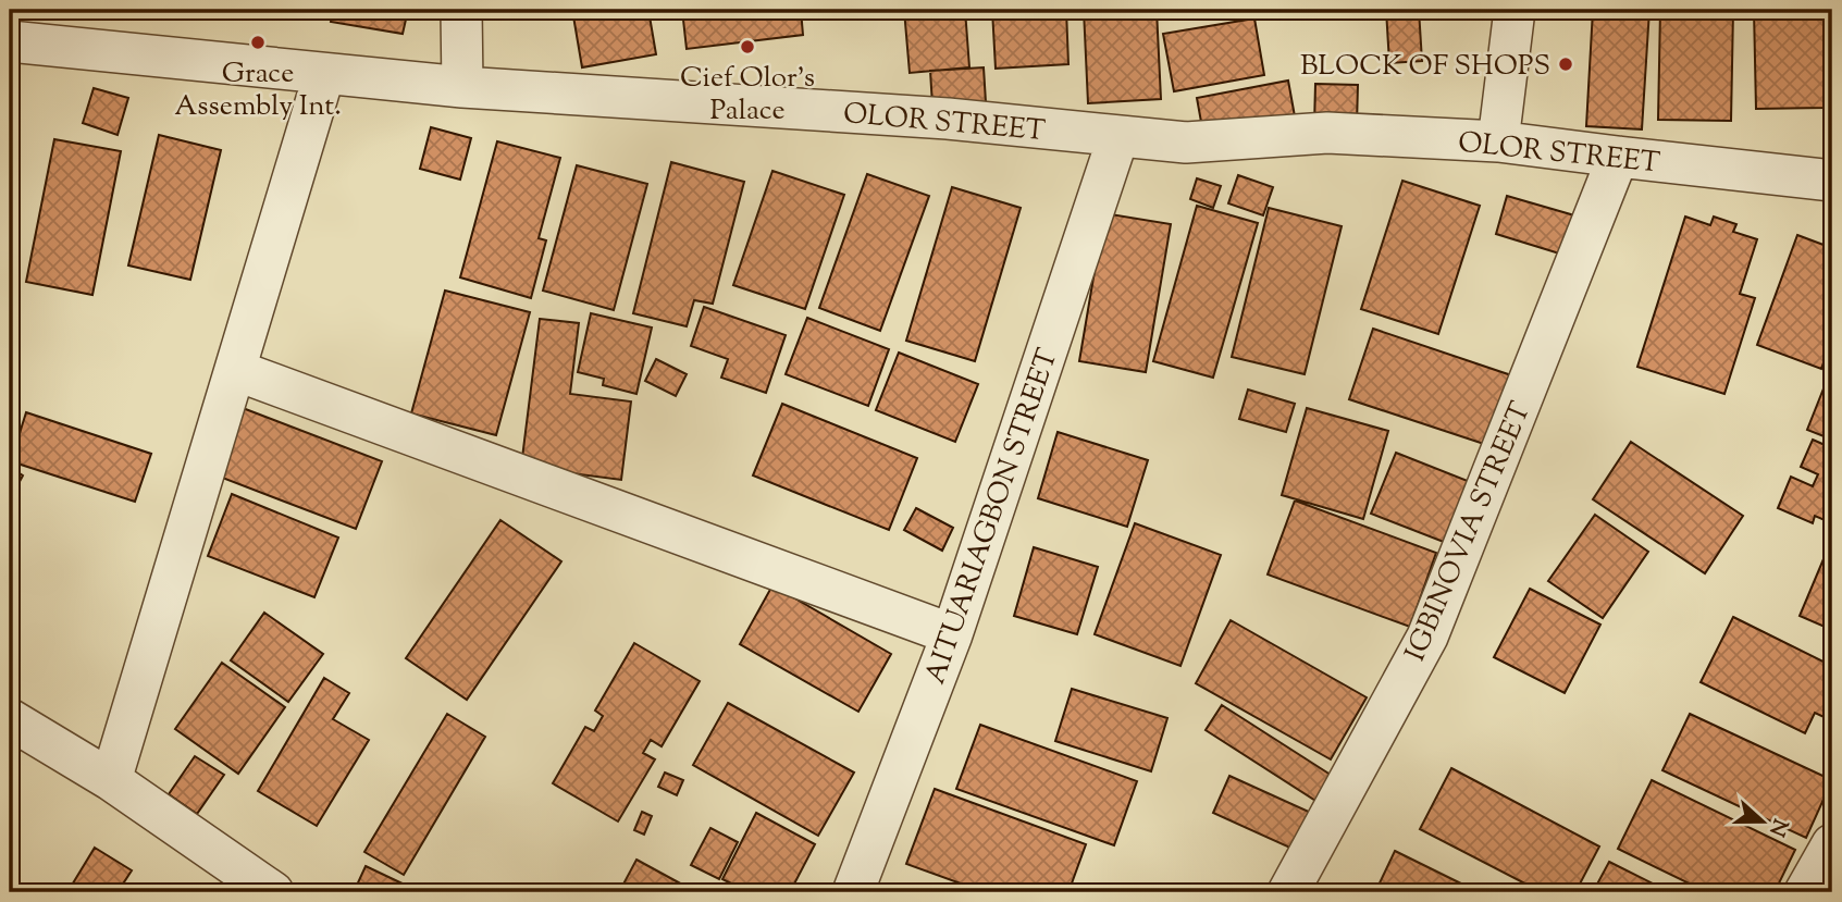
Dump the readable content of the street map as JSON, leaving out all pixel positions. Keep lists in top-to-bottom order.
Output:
{
  "streets": {
    "street": ["OLOR STREET", "AITUARIAGBON STREET", "IGBINOVIA STREET"]
  },
  "crossings": [
    ["OLOR STREET", "AITUARIAGBON STREET"],
    ["OLOR STREET", "IGBINOVIA STREET"]
  ],
  "places": ["Grace Assembly Int.", "Cief Olor's Palace", "BLOCK OF SHOPS"],
  "north": "right"
}
